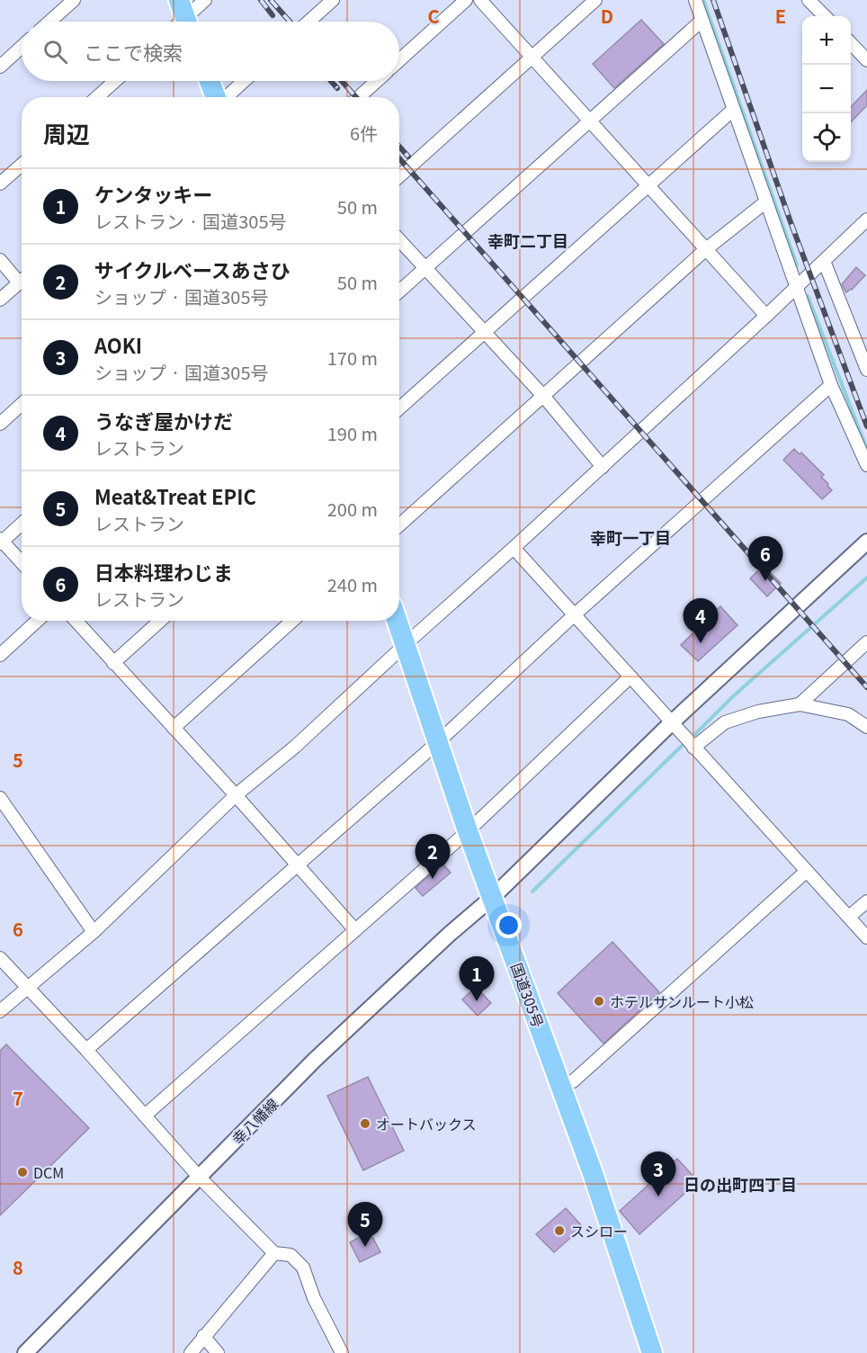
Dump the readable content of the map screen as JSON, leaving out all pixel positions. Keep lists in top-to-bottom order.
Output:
{
  "streets": {
    "highway": ["国道305号"],
    "street": ["幸八幡線"]
  },
  "crossings": [
    ["国道305号", "幸八幡線"]
  ],
  "districts": ["幸町二丁目", "幸町一丁目", "日の出町四丁目"],
  "places": [
    "ホテルサンルート小松",
    "オートバックス",
    "DCM",
    "スシロー"
  ],
  "page": {
    "map_buttons": ["+", "−"],
    "search": "ここで検索",
    "heading": ["周辺", "6件"],
    "list": [
      {
        "mark": "1",
        "name": "ケンタッキー",
        "note": "レストラン · 国道305号",
        "value": "50 m"
      },
      {
        "mark": "2",
        "name": "サイクルベースあさひ",
        "note": "ショップ · 国道305号",
        "value": "50 m"
      },
      {
        "mark": "3",
        "name": "AOKI",
        "note": "ショップ · 国道305号",
        "value": "170 m"
      },
      {
        "mark": "4",
        "name": "うなぎ屋かけだ",
        "note": "レストラン",
        "value": "190 m"
      },
      {
        "mark": "5",
        "name": "Meat&Treat EPIC",
        "note": "レストラン",
        "value": "200 m"
      },
      {
        "mark": "6",
        "name": "日本料理わじま",
        "note": "レストラン",
        "value": "240 m"
      }
    ],
    "pins": [
      "6",
      "4",
      "2",
      "1",
      "3",
      "5"
    ]
  },
  "grid": {
    "columns": ["C", "D", "E"],
    "rows": [
      "5",
      "6",
      "7",
      "8"
    ]
  }
}
